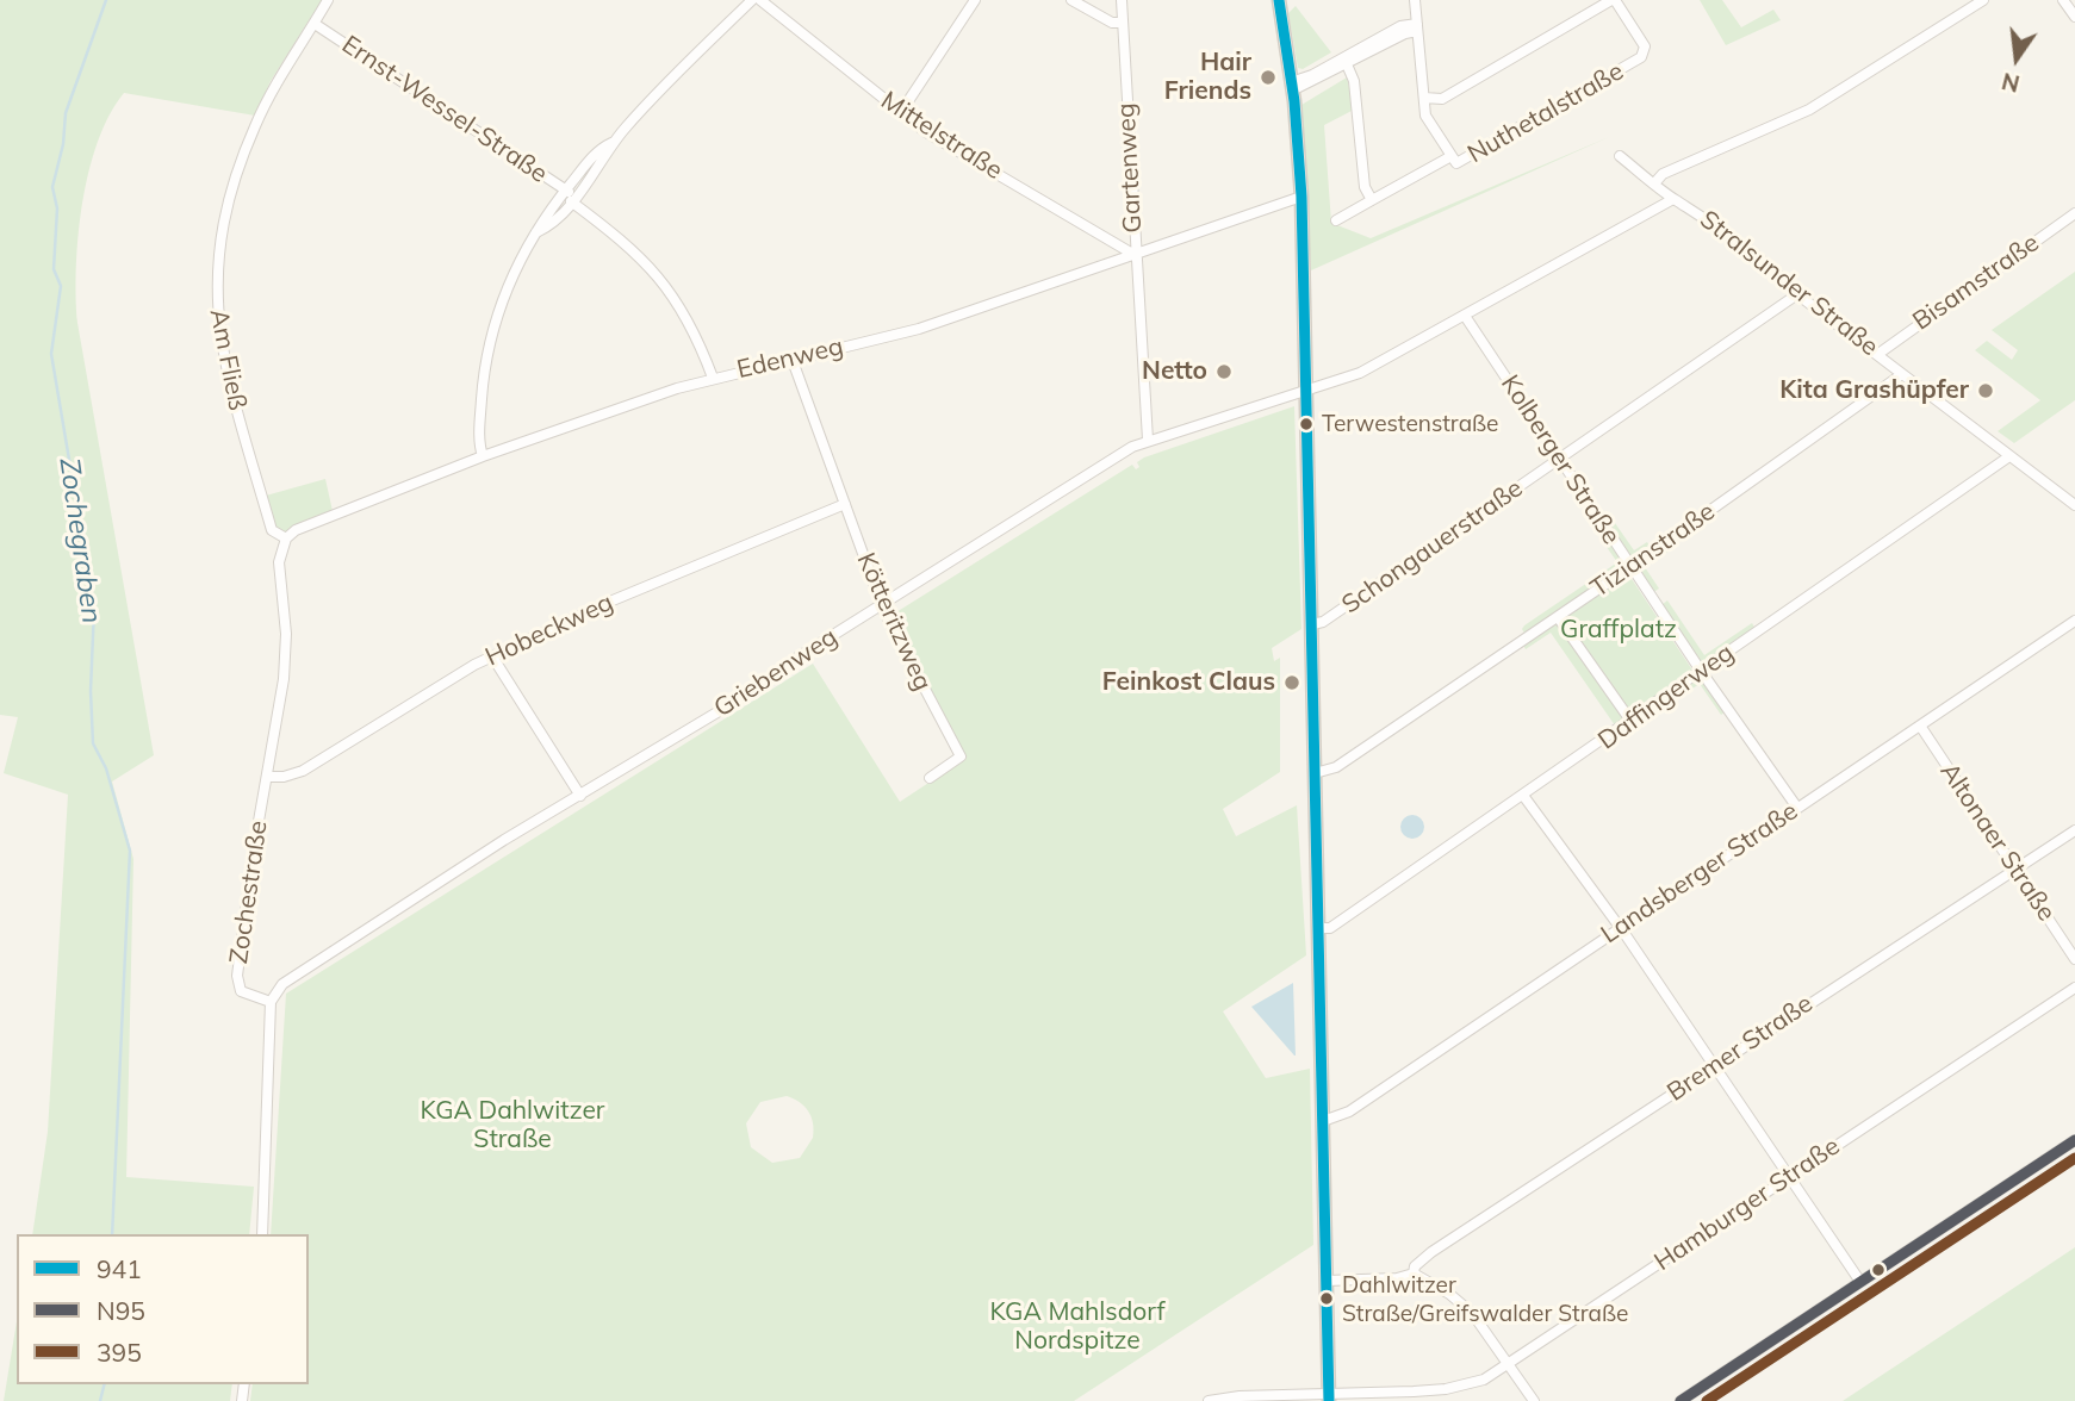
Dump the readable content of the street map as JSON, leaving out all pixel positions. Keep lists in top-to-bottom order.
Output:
{
  "streets": {
    "street": [
      "Ernst-Wessel-Straße",
      "Nuthetalstraße",
      "Mittelstraße",
      "Gartenweg",
      "Bisamstraße",
      "Stralsunder Straße",
      "Edenweg",
      "Am Fließ",
      "Kolberger Straße",
      "Schongauerstraße",
      "Tizianstraße",
      "Kötteritzweg",
      "Hobeckweg",
      "Griebenweg",
      "Daffingerweg",
      "Altonaer Straße",
      "Landsberger Straße",
      "Zochestraße",
      "Bremer Straße",
      "Hamburger Straße"
    ]
  },
  "crossings": [
    ["Ernst-Wessel-Straße", "Edenweg"],
    ["Ernst-Wessel-Straße", "Am Fließ"],
    ["Mittelstraße", "Gartenweg"],
    ["Mittelstraße", "Edenweg"],
    ["Gartenweg", "Edenweg"],
    ["Gartenweg", "Griebenweg"],
    ["Bisamstraße", "Stralsunder Straße"],
    ["Stralsunder Straße", "Schongauerstraße"],
    ["Stralsunder Straße", "Tizianstraße"],
    ["Stralsunder Straße", "Daffingerweg"],
    ["Edenweg", "Am Fließ"],
    ["Edenweg", "Kötteritzweg"],
    ["Edenweg", "Zochestraße"],
    ["Am Fließ", "Zochestraße"],
    ["Kolberger Straße", "Schongauerstraße"],
    ["Kolberger Straße", "Tizianstraße"],
    ["Kolberger Straße", "Daffingerweg"],
    ["Kolberger Straße", "Landsberger Straße"],
    ["Kötteritzweg", "Hobeckweg"],
    ["Kötteritzweg", "Griebenweg"],
    ["Hobeckweg", "Zochestraße"],
    ["Griebenweg", "Zochestraße"],
    ["Altonaer Straße", "Landsberger Straße"],
    ["Altonaer Straße", "Bremer Straße"]
  ],
  "water": ["Zochegraben"],
  "parks": ["Graffplatz", "KGA Dahlwitzer Straße", "KGA Mahlsdorf Nordspitze"],
  "places": [
    "Hair Friends",
    "Netto",
    "Kita Grashüpfer",
    "Terwestenstraße",
    "Feinkost Claus",
    "Dahlwitzer Straße/Greifswalder Straße"
  ],
  "lines": ["transit line 941", "transit line N95", "transit line 395"],
  "legend": ["941", "N95", "395"],
  "north": "bottom"
}
